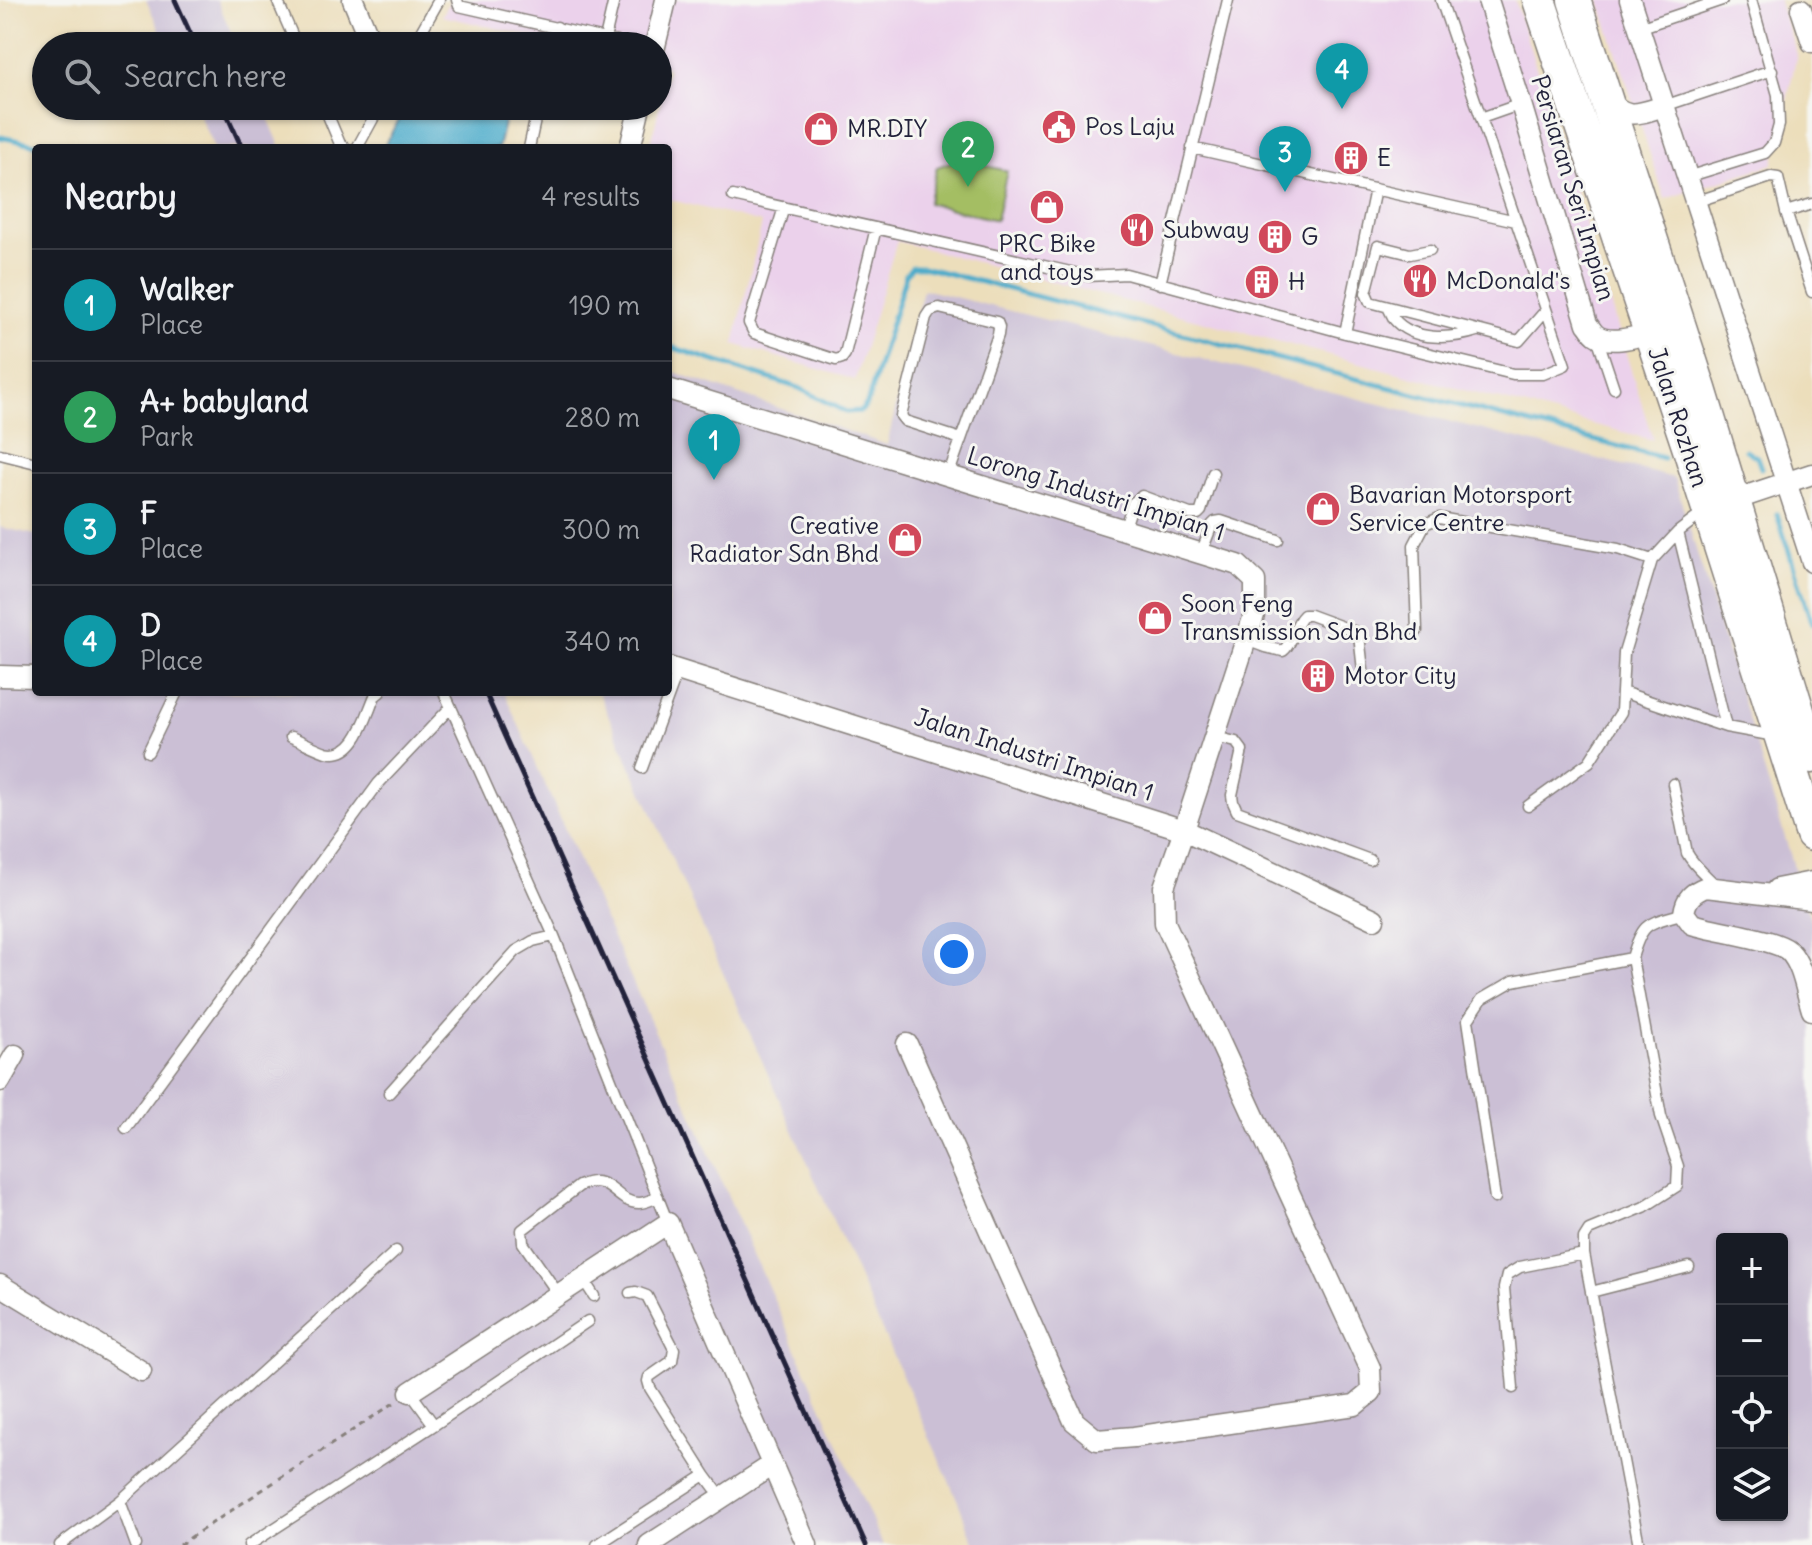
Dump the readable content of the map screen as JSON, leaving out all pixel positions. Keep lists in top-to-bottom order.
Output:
{
  "streets": {
    "main road": ["Jalan Rozhan"],
    "street": ["Persiaran Seri Impian", "Lorong Industri Impian 1", "Jalan Industri Impian 1"]
  },
  "crossings": [
    ["Lorong Industri Impian 1", "Jalan Industri Impian 1"]
  ],
  "places": {
    "public building": ["Pos Laju"],
    "shop": [
      "MR.DIY",
      "PRC Bike and toys",
      "Bavarian Motorsport Service Centre",
      "Creative Radiator Sdn Bhd",
      "Soon Feng Transmission Sdn Bhd"
    ],
    "building": [
      "E",
      "G",
      "H",
      "Motor City"
    ],
    "restaurant": ["Subway", "McDonald's"]
  },
  "page": {
    "search": "Search here",
    "pins": [
      "4",
      "2",
      "3",
      "1"
    ],
    "heading": ["Nearby", "4 results"],
    "list": [
      {
        "mark": "1",
        "name": "Walker",
        "note": "Place",
        "value": "190 m"
      },
      {
        "mark": "2",
        "name": "A+ babyland",
        "note": "Park",
        "value": "280 m"
      },
      {
        "mark": "3",
        "name": "F",
        "note": "Place",
        "value": "300 m"
      },
      {
        "mark": "4",
        "name": "D",
        "note": "Place",
        "value": "340 m"
      }
    ],
    "map_buttons": ["+", "−"]
  }
}
